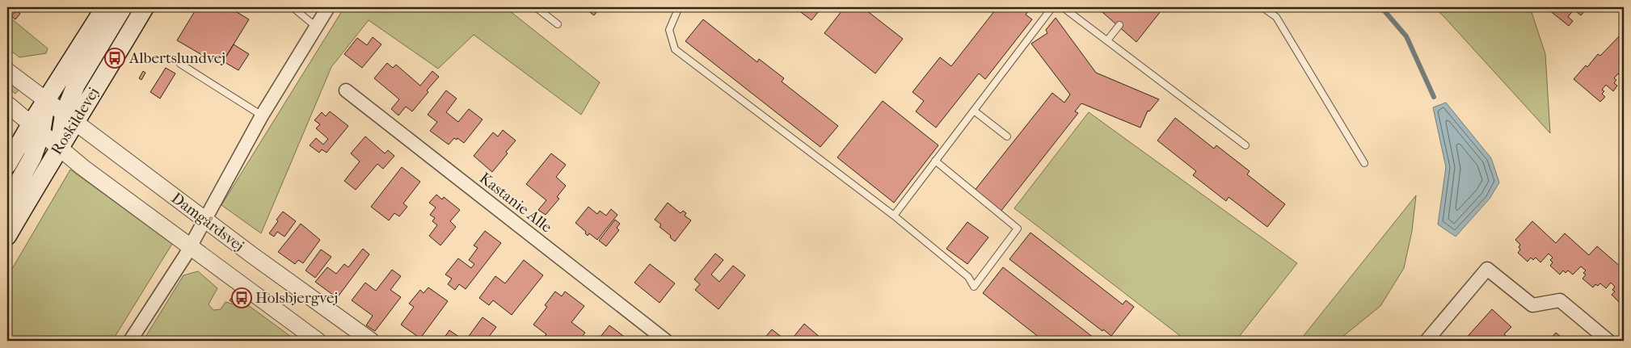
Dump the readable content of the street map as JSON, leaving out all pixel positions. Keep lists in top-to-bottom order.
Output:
{
  "streets": {
    "main road": ["Roskildevej"],
    "street": ["Kastanie Alle", "Damgårdsvej"]
  },
  "crossings": [
    ["Roskildevej", "Damgårdsvej"]
  ],
  "places": {
    "bus stop": ["Albertslundvej", "Holsbjergvej"]
  }
}
